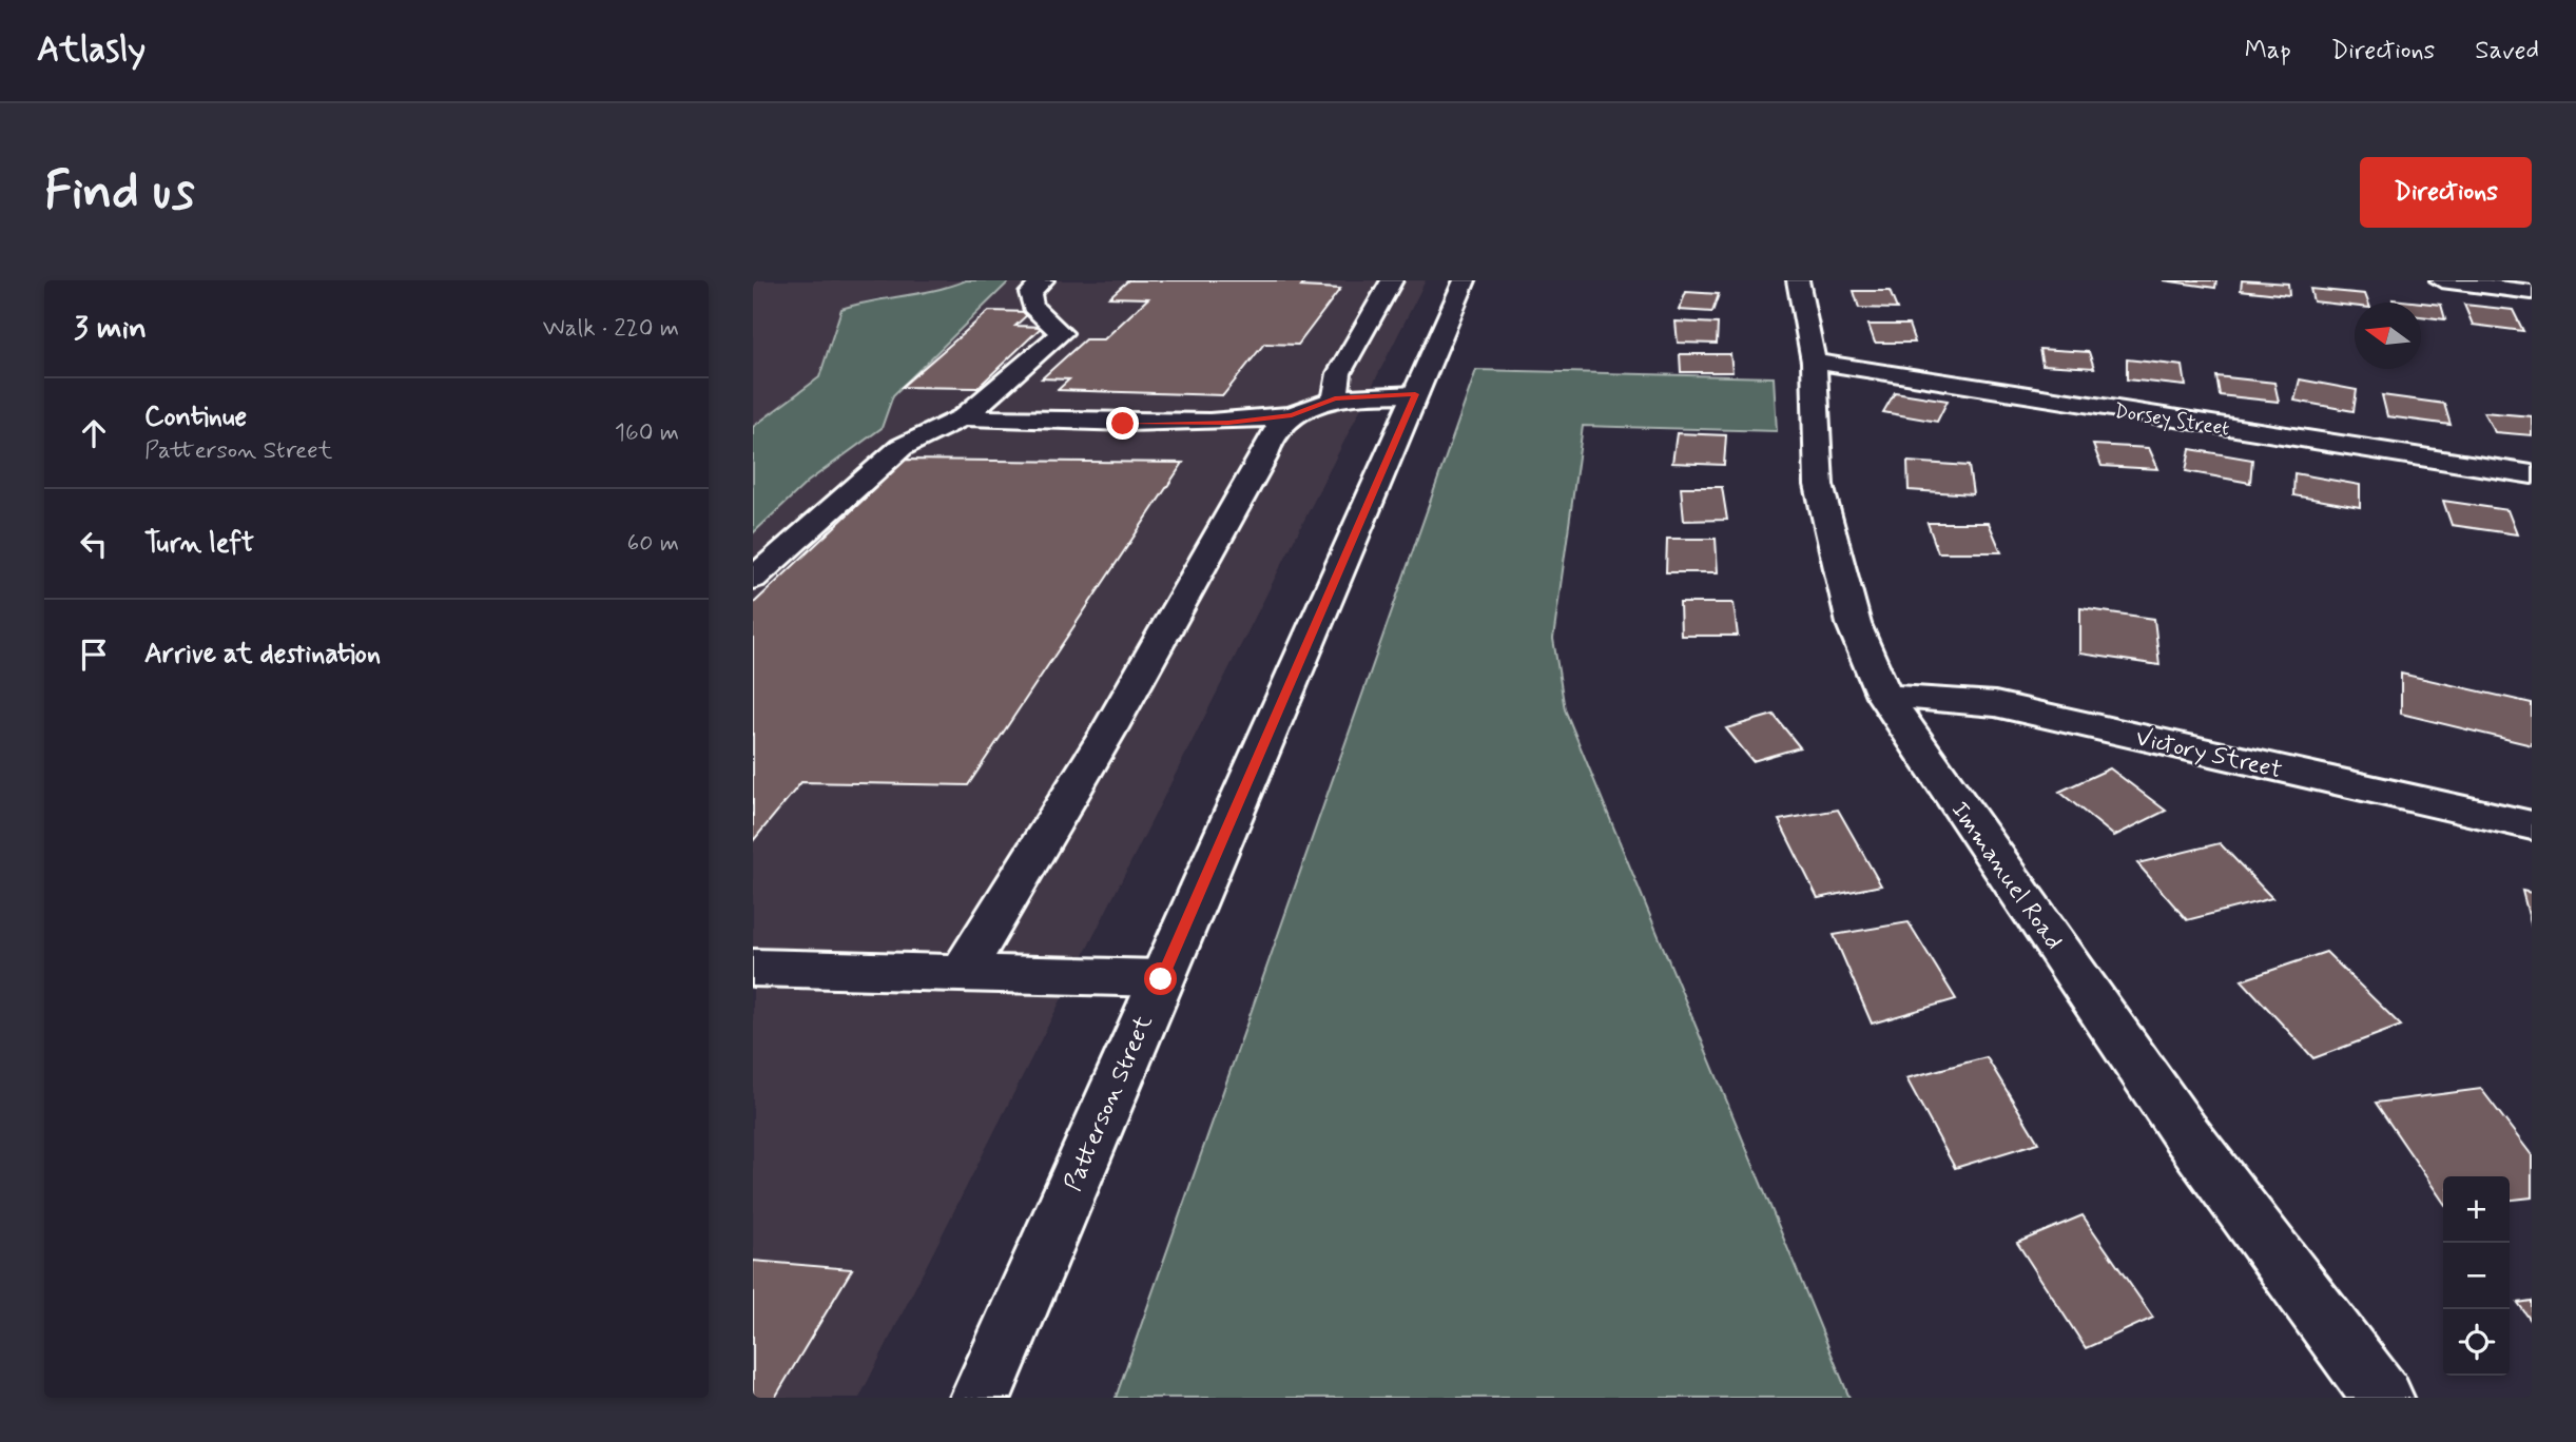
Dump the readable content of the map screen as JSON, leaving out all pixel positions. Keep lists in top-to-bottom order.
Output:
{
  "streets": {
    "street": [
      "Dorsey Street",
      "Victory Street",
      "Immanuel Road",
      "Patterson Street"
    ]
  },
  "crossings": [
    ["Dorsey Street", "Immanuel Road"],
    ["Victory Street", "Immanuel Road"]
  ],
  "north": "left",
  "page": {
    "header": "Atlasly",
    "nav": ["Map", "Directions", "Saved"],
    "buttons": "Directions",
    "title": "Find us",
    "heading": ["3 min", "Walk · 220 m"],
    "list": [
      ["Continue", "Patterson Street", "160 m"],
      ["Turn left", "60 m"],
      "Arrive at destination"
    ],
    "map_buttons": ["+", "−"]
  }
}
